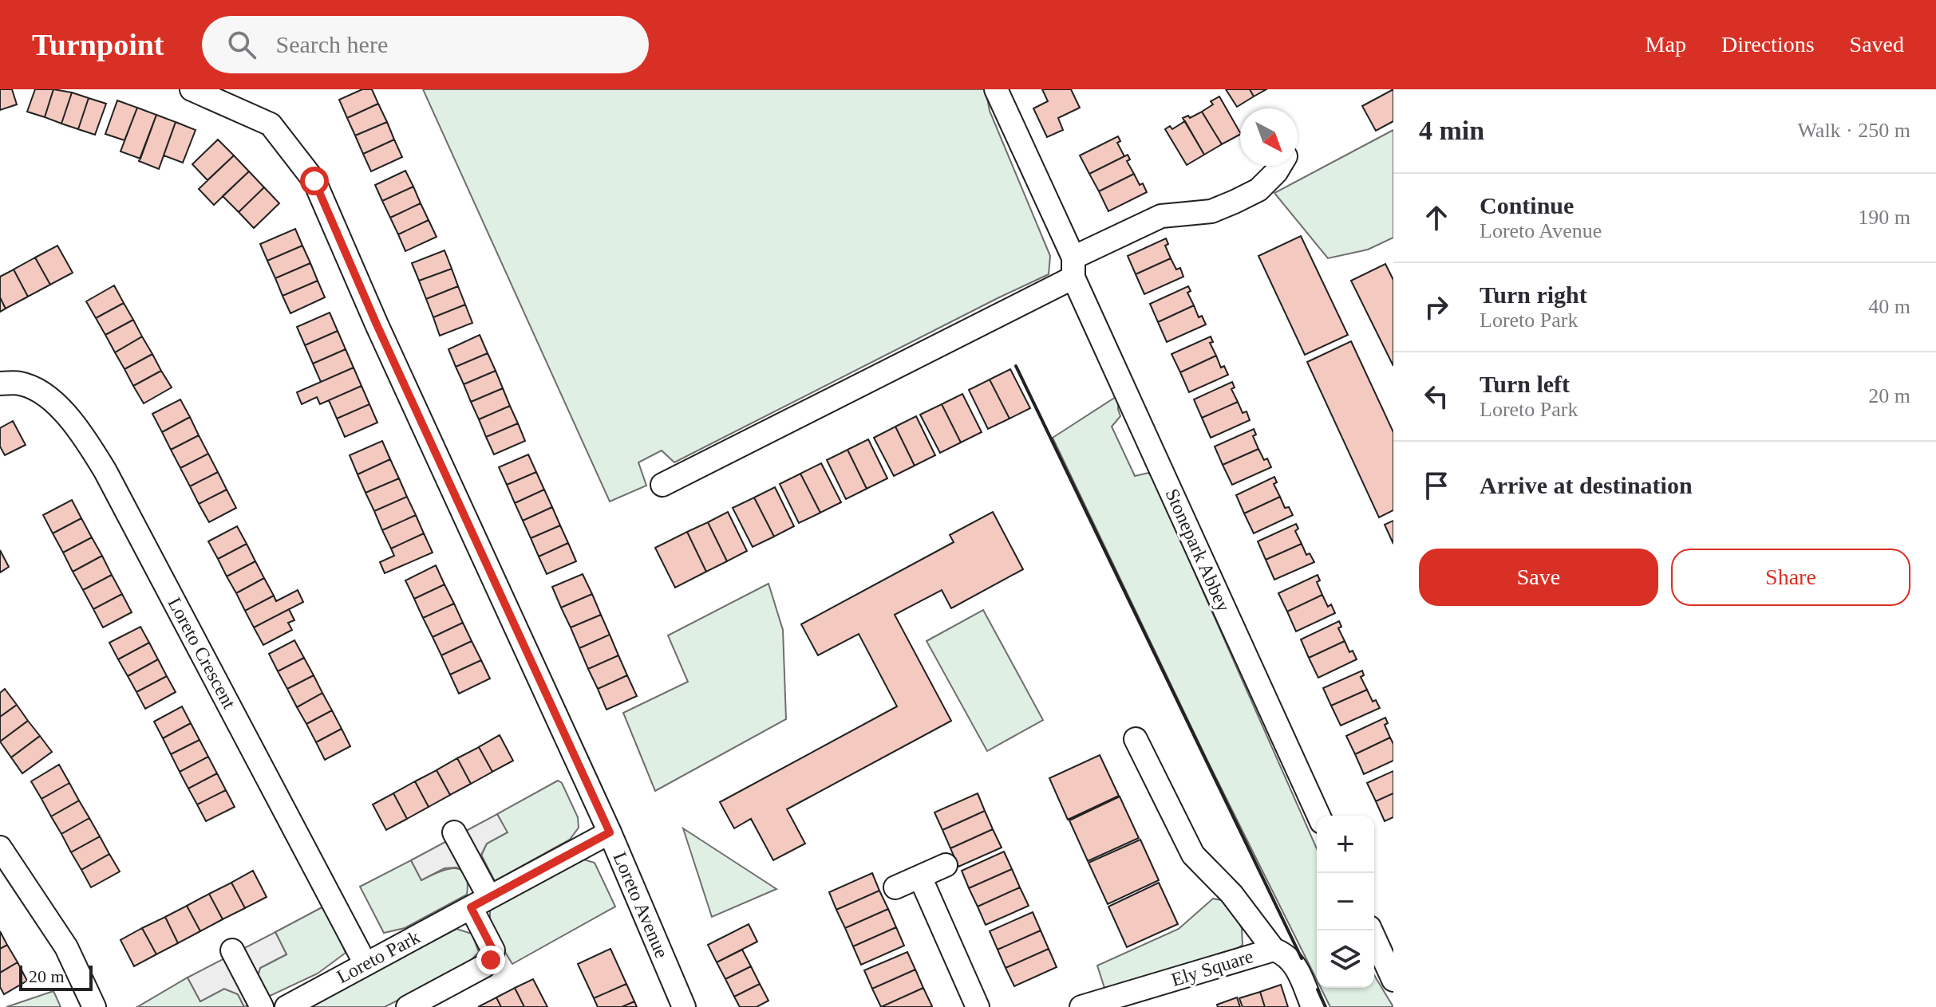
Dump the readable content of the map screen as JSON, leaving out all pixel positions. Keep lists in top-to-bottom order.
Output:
{
  "streets": {
    "street": [
      "Stonepark Abbey",
      "Loreto Crescent",
      "Loreto Avenue",
      "Loreto Park",
      "Ely Square"
    ]
  },
  "crossings": [
    ["Loreto Crescent", "Loreto Park"],
    ["Loreto Avenue", "Loreto Park"]
  ],
  "scale_bar": "20 m",
  "north": "bottom right",
  "page": {
    "header": "Turnpoint",
    "search": "Search here",
    "nav": ["Map", "Directions", "Saved"],
    "heading": ["4 min", "Walk · 250 m"],
    "list": [
      ["Continue", "Loreto Avenue", "190 m"],
      ["Turn right", "Loreto Park", "40 m"],
      ["Turn left", "Loreto Park", "20 m"],
      "Arrive at destination"
    ],
    "buttons": ["Save", "Share"],
    "map_buttons": ["+", "−"],
    "scale": "20 m"
  }
}
